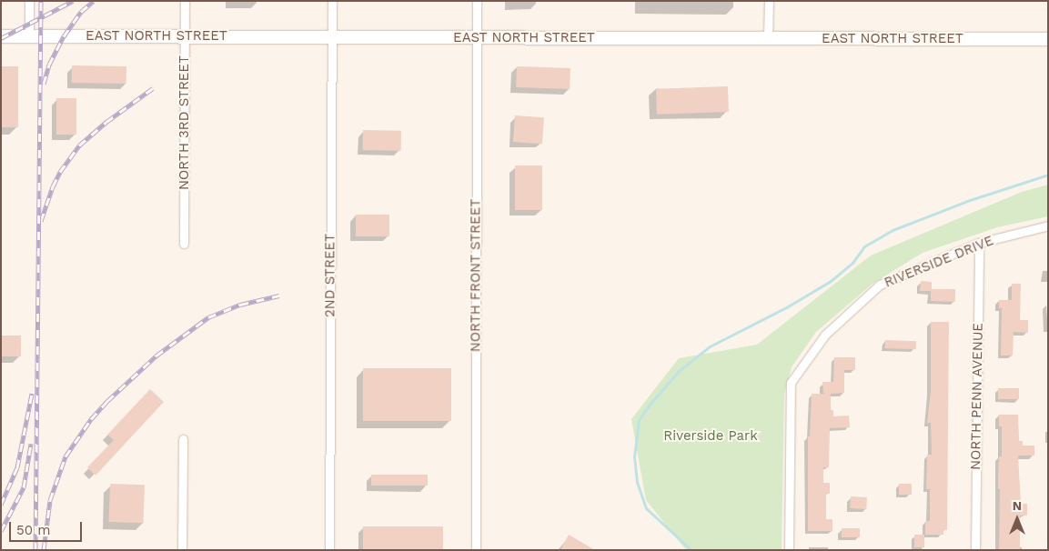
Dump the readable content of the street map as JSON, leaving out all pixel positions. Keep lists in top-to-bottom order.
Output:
{
  "streets": {
    "street": [
      "EAST NORTH STREET",
      "NORTH 3RD STREET",
      "RIVERSIDE DRIVE",
      "2ND STREET",
      "NORTH FRONT STREET",
      "NORTH PENN AVENUE"
    ]
  },
  "crossings": [
    ["EAST NORTH STREET", "NORTH 3RD STREET"],
    ["EAST NORTH STREET", "2ND STREET"],
    ["EAST NORTH STREET", "NORTH FRONT STREET"],
    ["RIVERSIDE DRIVE", "NORTH PENN AVENUE"]
  ],
  "parks": ["Riverside Park"],
  "scale_bar": "50 m",
  "north": "top"
}
